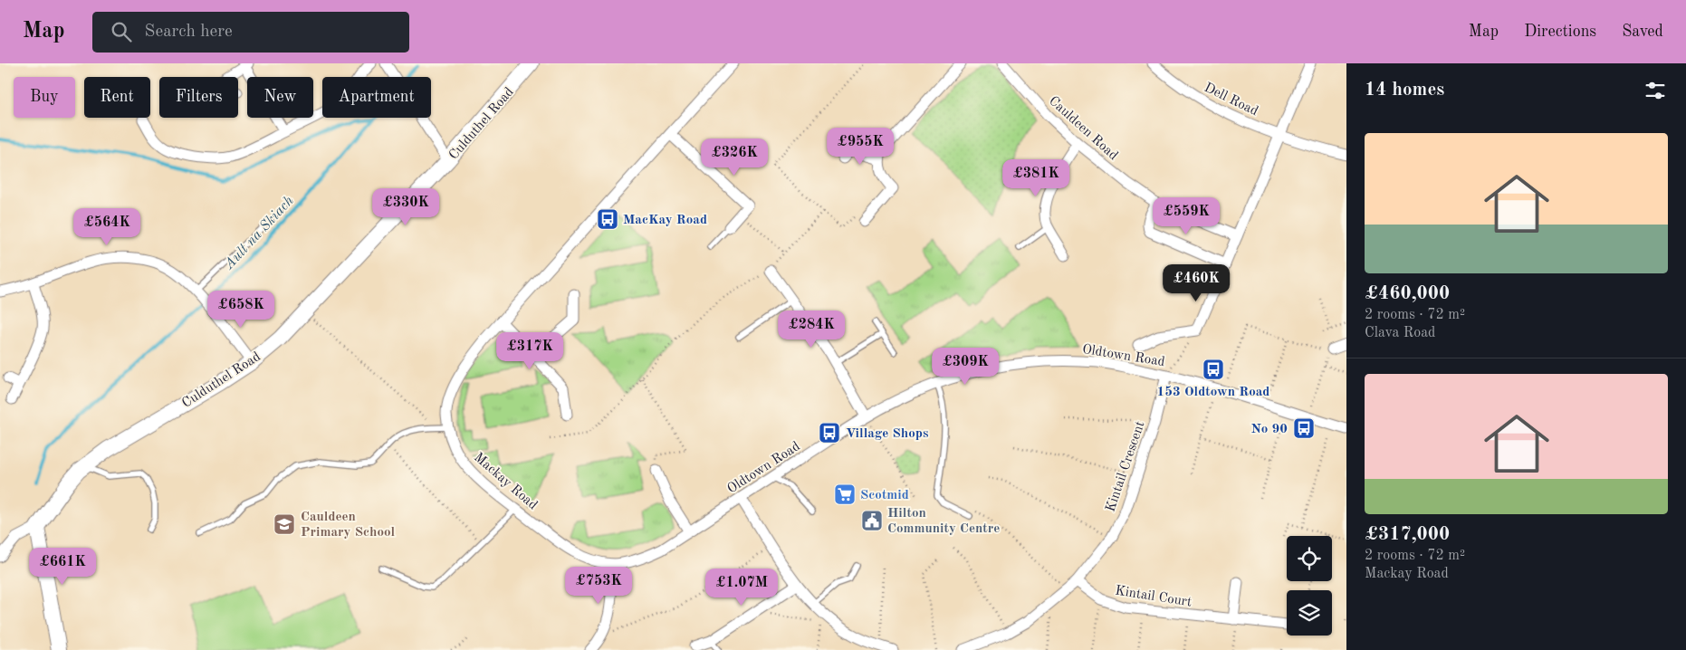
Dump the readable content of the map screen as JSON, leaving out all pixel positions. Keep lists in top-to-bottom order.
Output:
{
  "streets": {
    "main road": ["Culduthel Road"],
    "street": [
      "Dell Road",
      "Cauldeen Road",
      "Oldtown Road",
      "Kintail Crescent",
      "Mackay Road",
      "Kintail Court"
    ]
  },
  "crossings": [
    ["Oldtown Road", "Kintail Crescent"],
    ["Oldtown Road", "Mackay Road"],
    ["Kintail Crescent", "Kintail Court"]
  ],
  "water": ["Ault na Skiach"],
  "places": {
    "bus stop": [
      "MacKay Road",
      "153 Oldtown Road",
      "No 90",
      "Village Shops"
    ],
    "supermarket": ["Scotmid"],
    "public building": ["Hilton Community Centre"],
    "school or university": ["Cauldeen Primary School"]
  },
  "page": {
    "header": "Map",
    "search": "Search here",
    "nav": ["Map", "Directions", "Saved"],
    "heading": "14 homes",
    "chip": [
      "Buy",
      "Rent",
      "Filters",
      "New",
      "Apartment"
    ],
    "list": [
      {
        "name": "£460,000",
        "note": "2 rooms · 72 m² · Clava Road"
      },
      {
        "name": "£317,000",
        "note": "2 rooms · 72 m² · Mackay Road"
      }
    ],
    "price": [
      "£955K",
      "£326K",
      "£381K",
      "£330K",
      "£559K",
      "£564K",
      "£460K",
      "£658K",
      "£284K",
      "£317K",
      "£309K",
      "£661K",
      "£753K",
      "£1.07M"
    ]
  }
}
